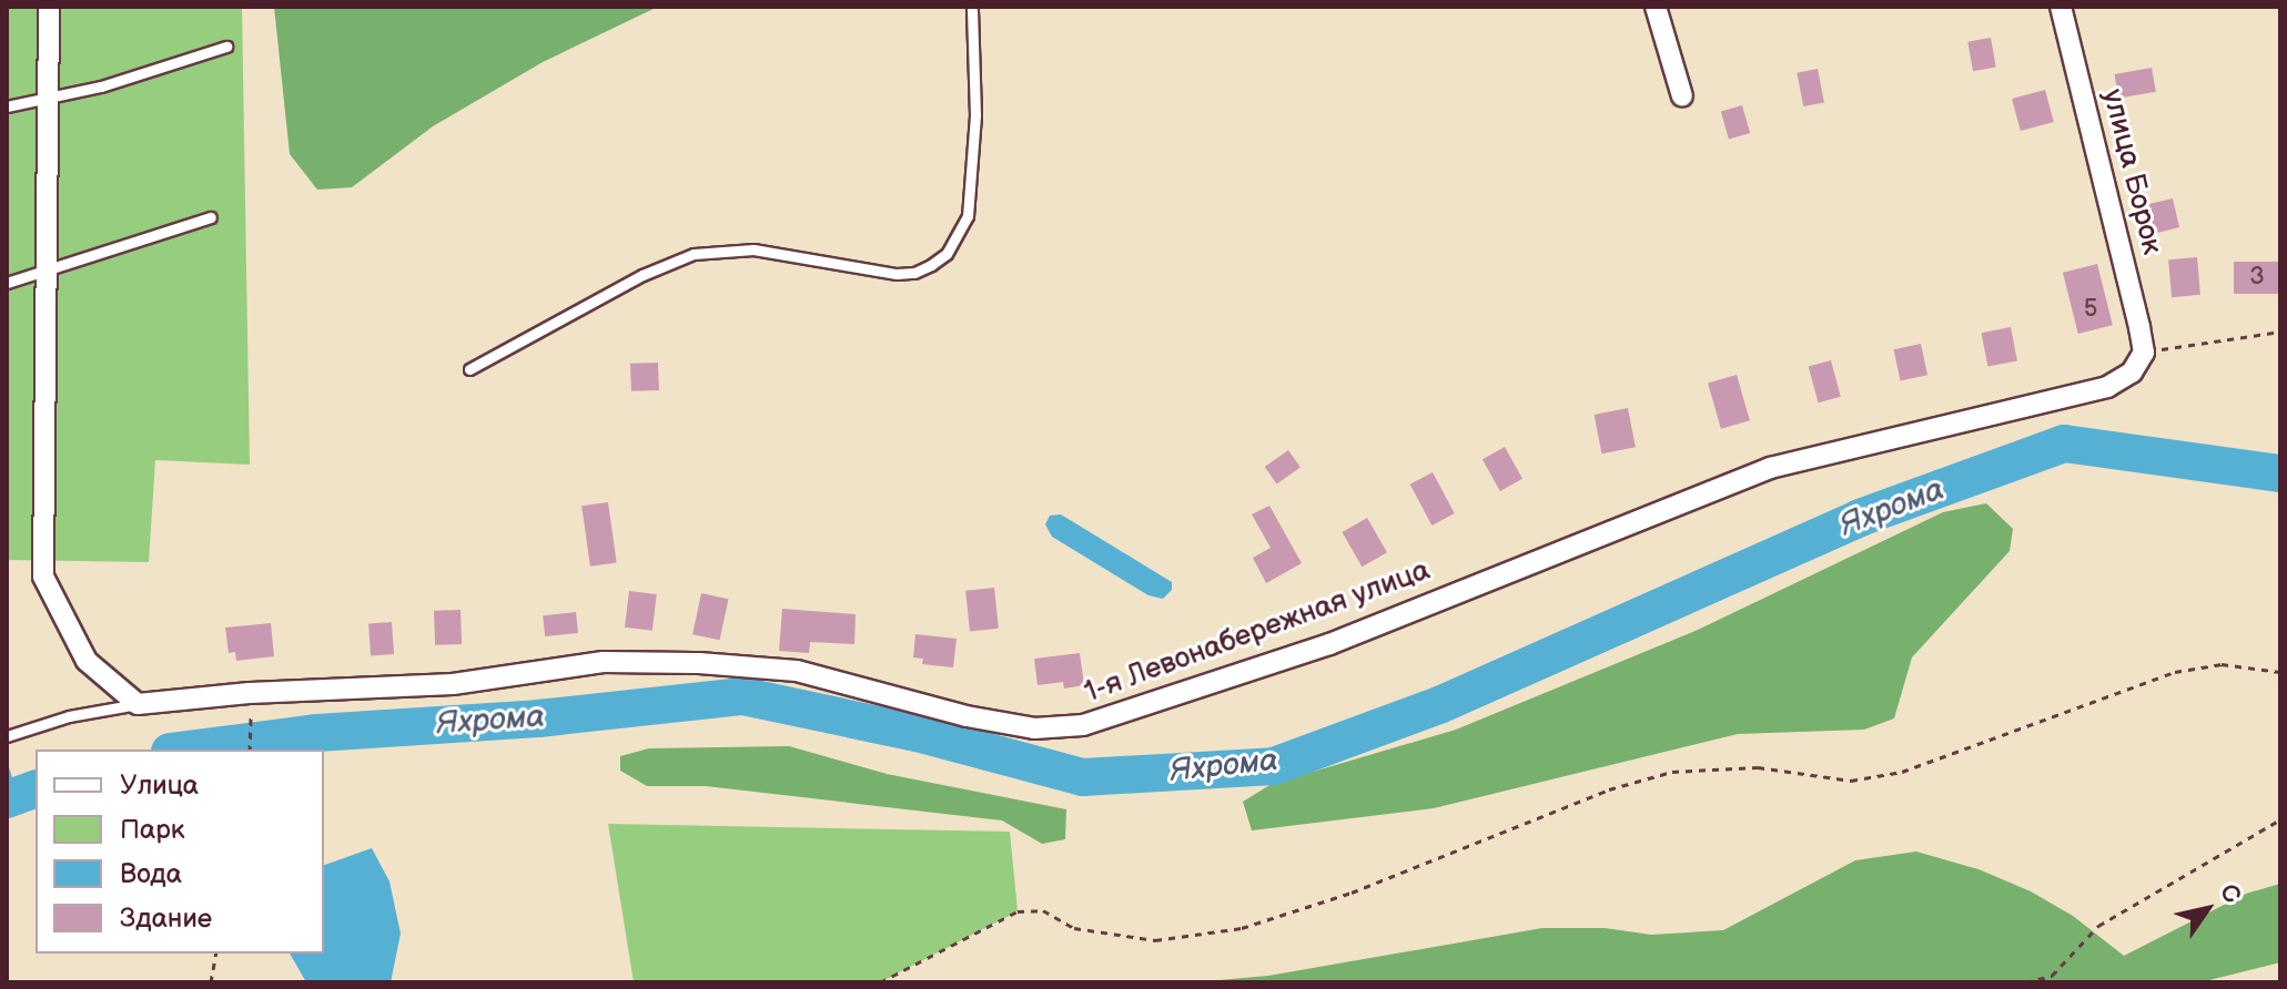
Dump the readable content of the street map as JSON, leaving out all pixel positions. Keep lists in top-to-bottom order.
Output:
{
  "streets": {
    "street": ["улица Борок", "1-я Левонабережная улица"]
  },
  "crossings": [
    ["улица Борок", "1-я Левонабережная улица"]
  ],
  "water": ["Яхрома"],
  "house_numbers": ["3", "5"],
  "legend": [
    "Улица",
    "Парк",
    "Вода",
    "Здание"
  ],
  "north": "top right"
}
